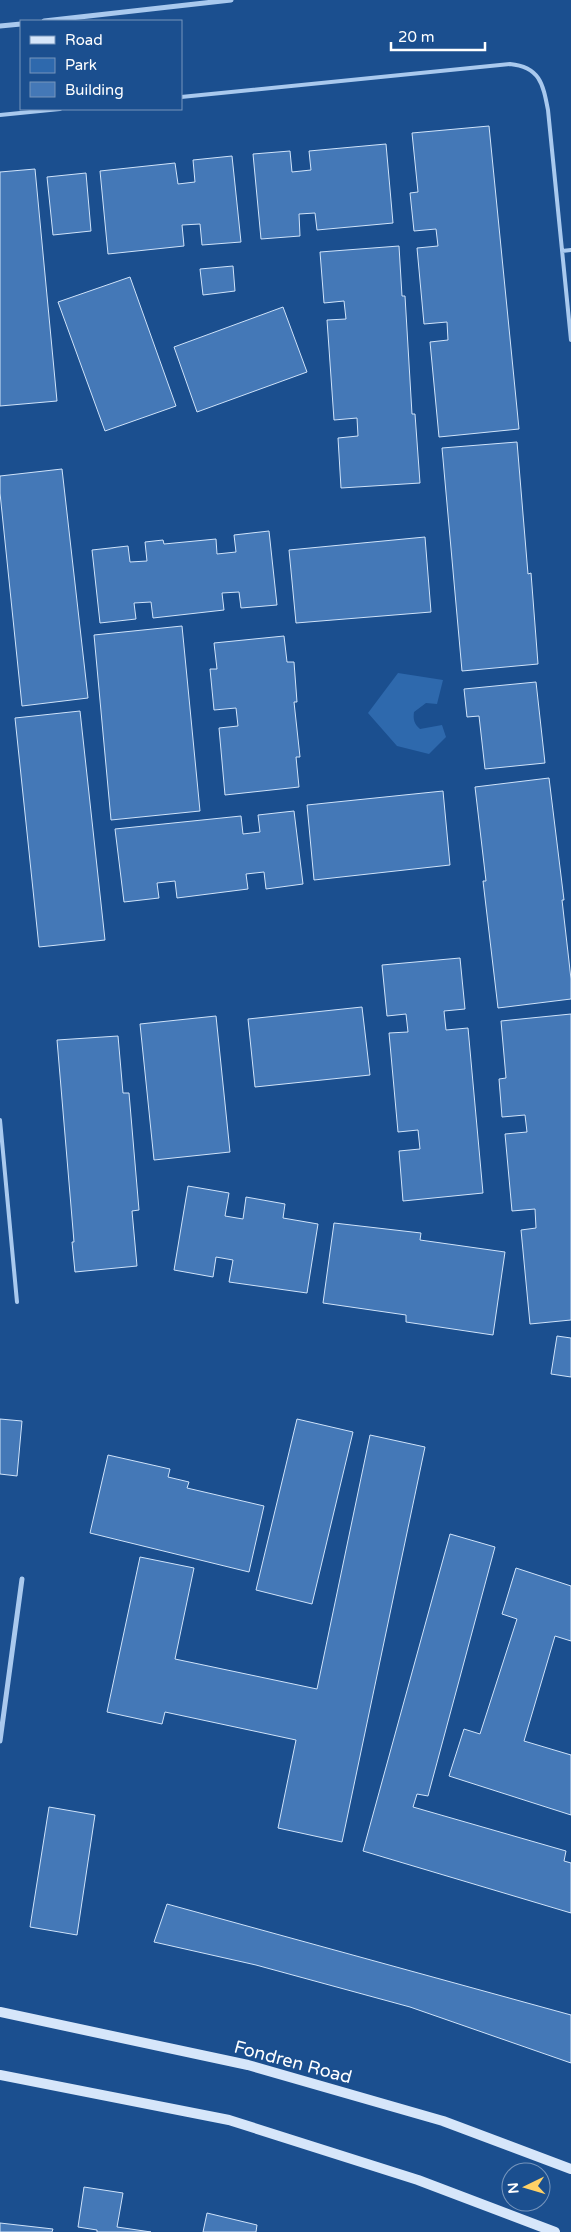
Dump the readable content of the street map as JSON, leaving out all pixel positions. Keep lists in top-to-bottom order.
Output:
{
  "streets": {
    "main road": ["Fondren Road"]
  },
  "legend": ["Road", "Park", "Building"],
  "scale_bar": "20 m",
  "north": "left"
}
